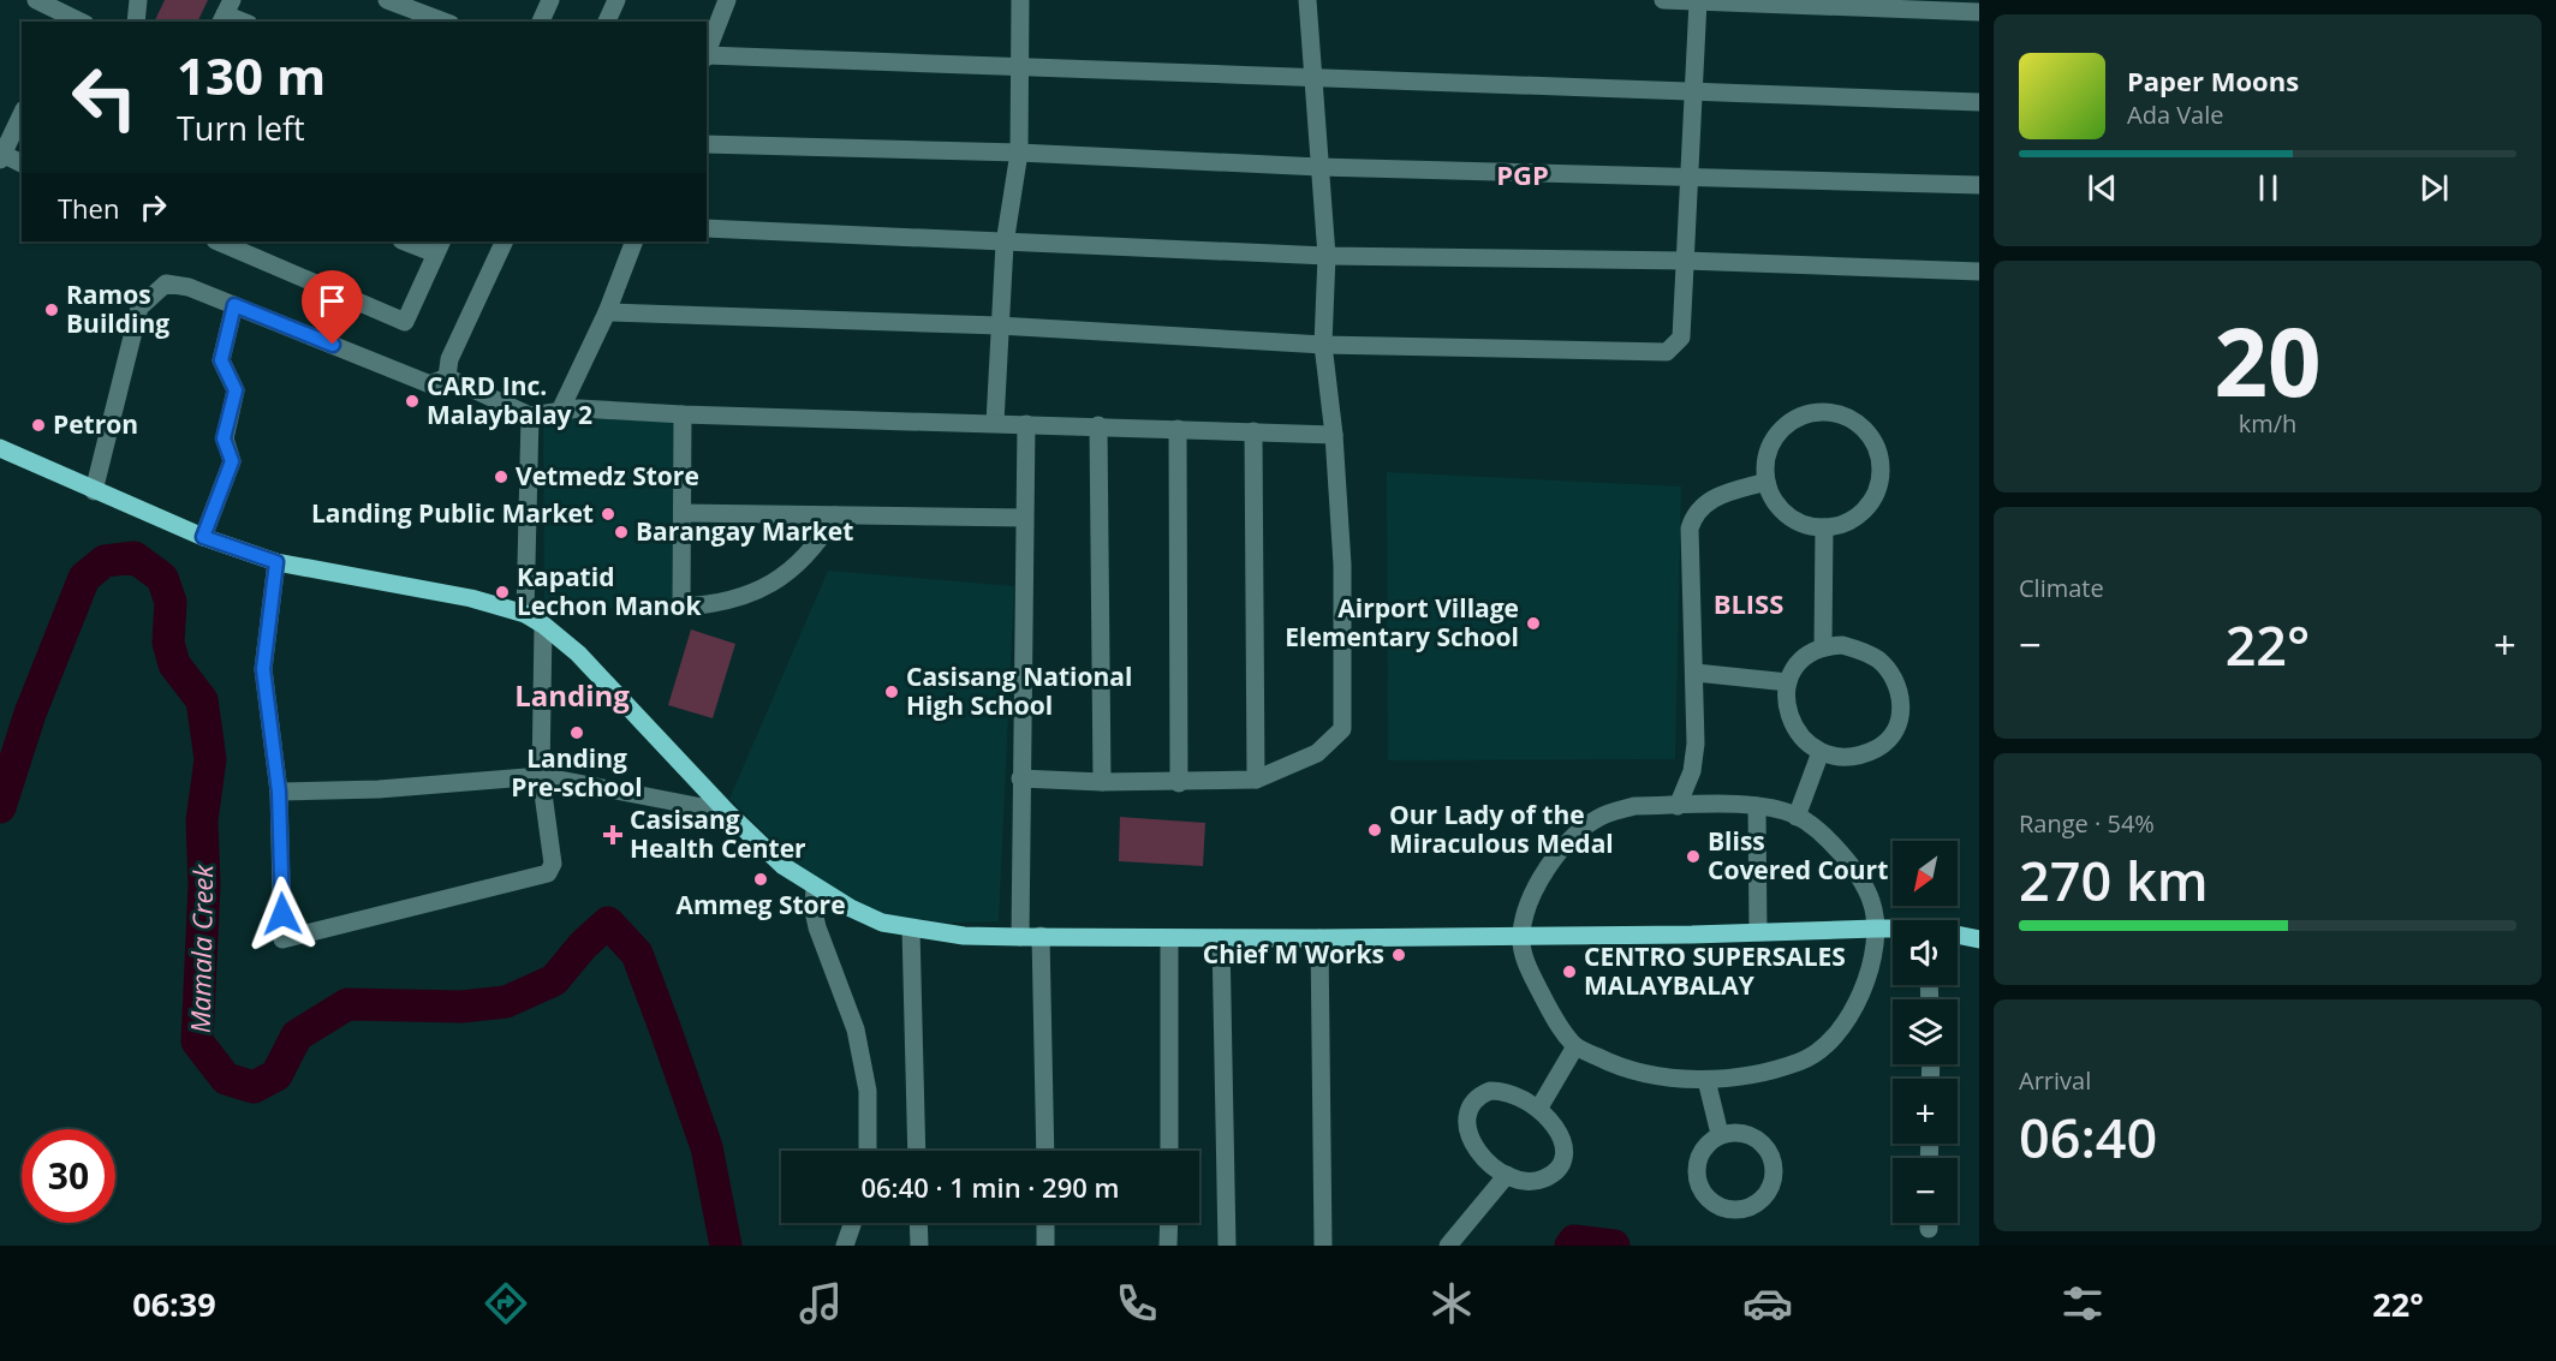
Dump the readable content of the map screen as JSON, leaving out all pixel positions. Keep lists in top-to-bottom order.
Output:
{
  "districts": ["PGP", "BLISS", "Landing"],
  "water": ["Mamala Creek"],
  "places": {
    "other": [
      "Ramos Building",
      "CARD Inc. Malaybalay 2",
      "Petron",
      "Vetmedz Store",
      "Landing Public Market",
      "Barangay Market",
      "Kapatid Lechon Manok",
      "Airport Village Elementary School",
      "Casisang National High School",
      "Landing Pre-school",
      "Our Lady of the Miraculous Medal",
      "Bliss Covered Court",
      "Ammeg Store",
      "Chief M Works",
      "CENTRO SUPERSALES MALAYBALAY"
    ],
    "health": ["Casisang Health Center"]
  },
  "north": "bottom left",
  "page": {
    "turn": ["130 m", "Turn left"],
    "song": ["Paper Moons", "Ada Vale"],
    "then": "Then",
    "tile": [
      ["20", "km/h"],
      "Climate",
      ["Range · 54%", "270 km"],
      ["Arrival", "06:40"]
    ],
    "heat": ["−", "22°", "+"],
    "map_buttons": ["+", "−"],
    "limit": "30",
    "trip": "06:40 · 1 min · 290 m",
    "tabs": ["06:39", "22°"]
  }
}
